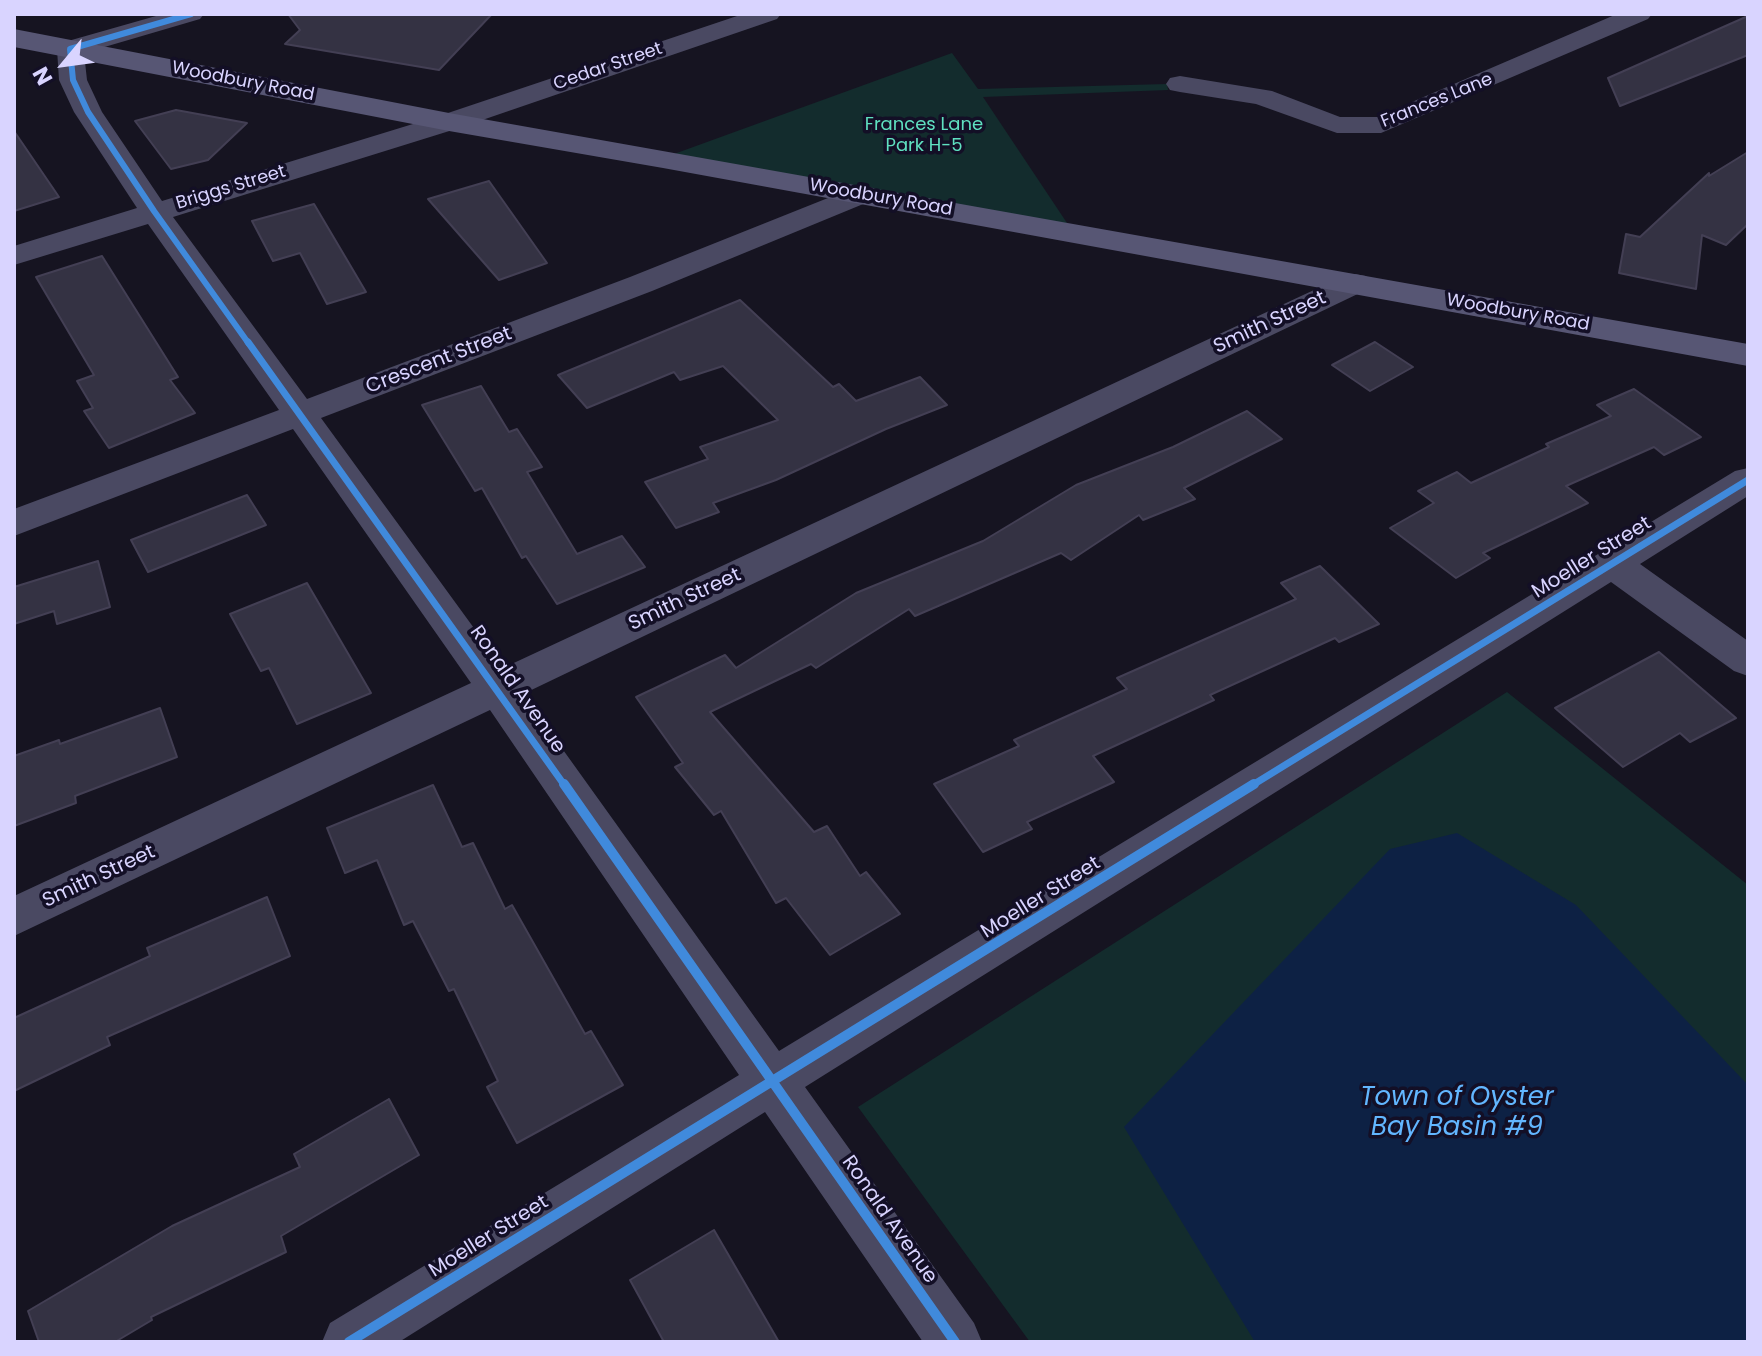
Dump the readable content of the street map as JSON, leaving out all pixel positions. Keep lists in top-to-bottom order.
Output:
{
  "streets": {
    "main road": ["Woodbury Road"],
    "street": [
      "Cedar Street",
      "Frances Lane",
      "Briggs Street",
      "Smith Street",
      "Crescent Street",
      "Moeller Street",
      "Ronald Avenue"
    ]
  },
  "crossings": [
    ["Cedar Street", "Woodbury Road"],
    ["Cedar Street", "Briggs Street"],
    ["Woodbury Road", "Briggs Street"],
    ["Woodbury Road", "Smith Street"],
    ["Woodbury Road", "Crescent Street"],
    ["Woodbury Road", "Ronald Avenue"],
    ["Briggs Street", "Ronald Avenue"],
    ["Smith Street", "Ronald Avenue"],
    ["Crescent Street", "Ronald Avenue"],
    ["Moeller Street", "Ronald Avenue"]
  ],
  "water": ["Town of Oyster Bay Basin #9"],
  "parks": ["Frances Lane Park H-5"],
  "north": "bottom left"
}
